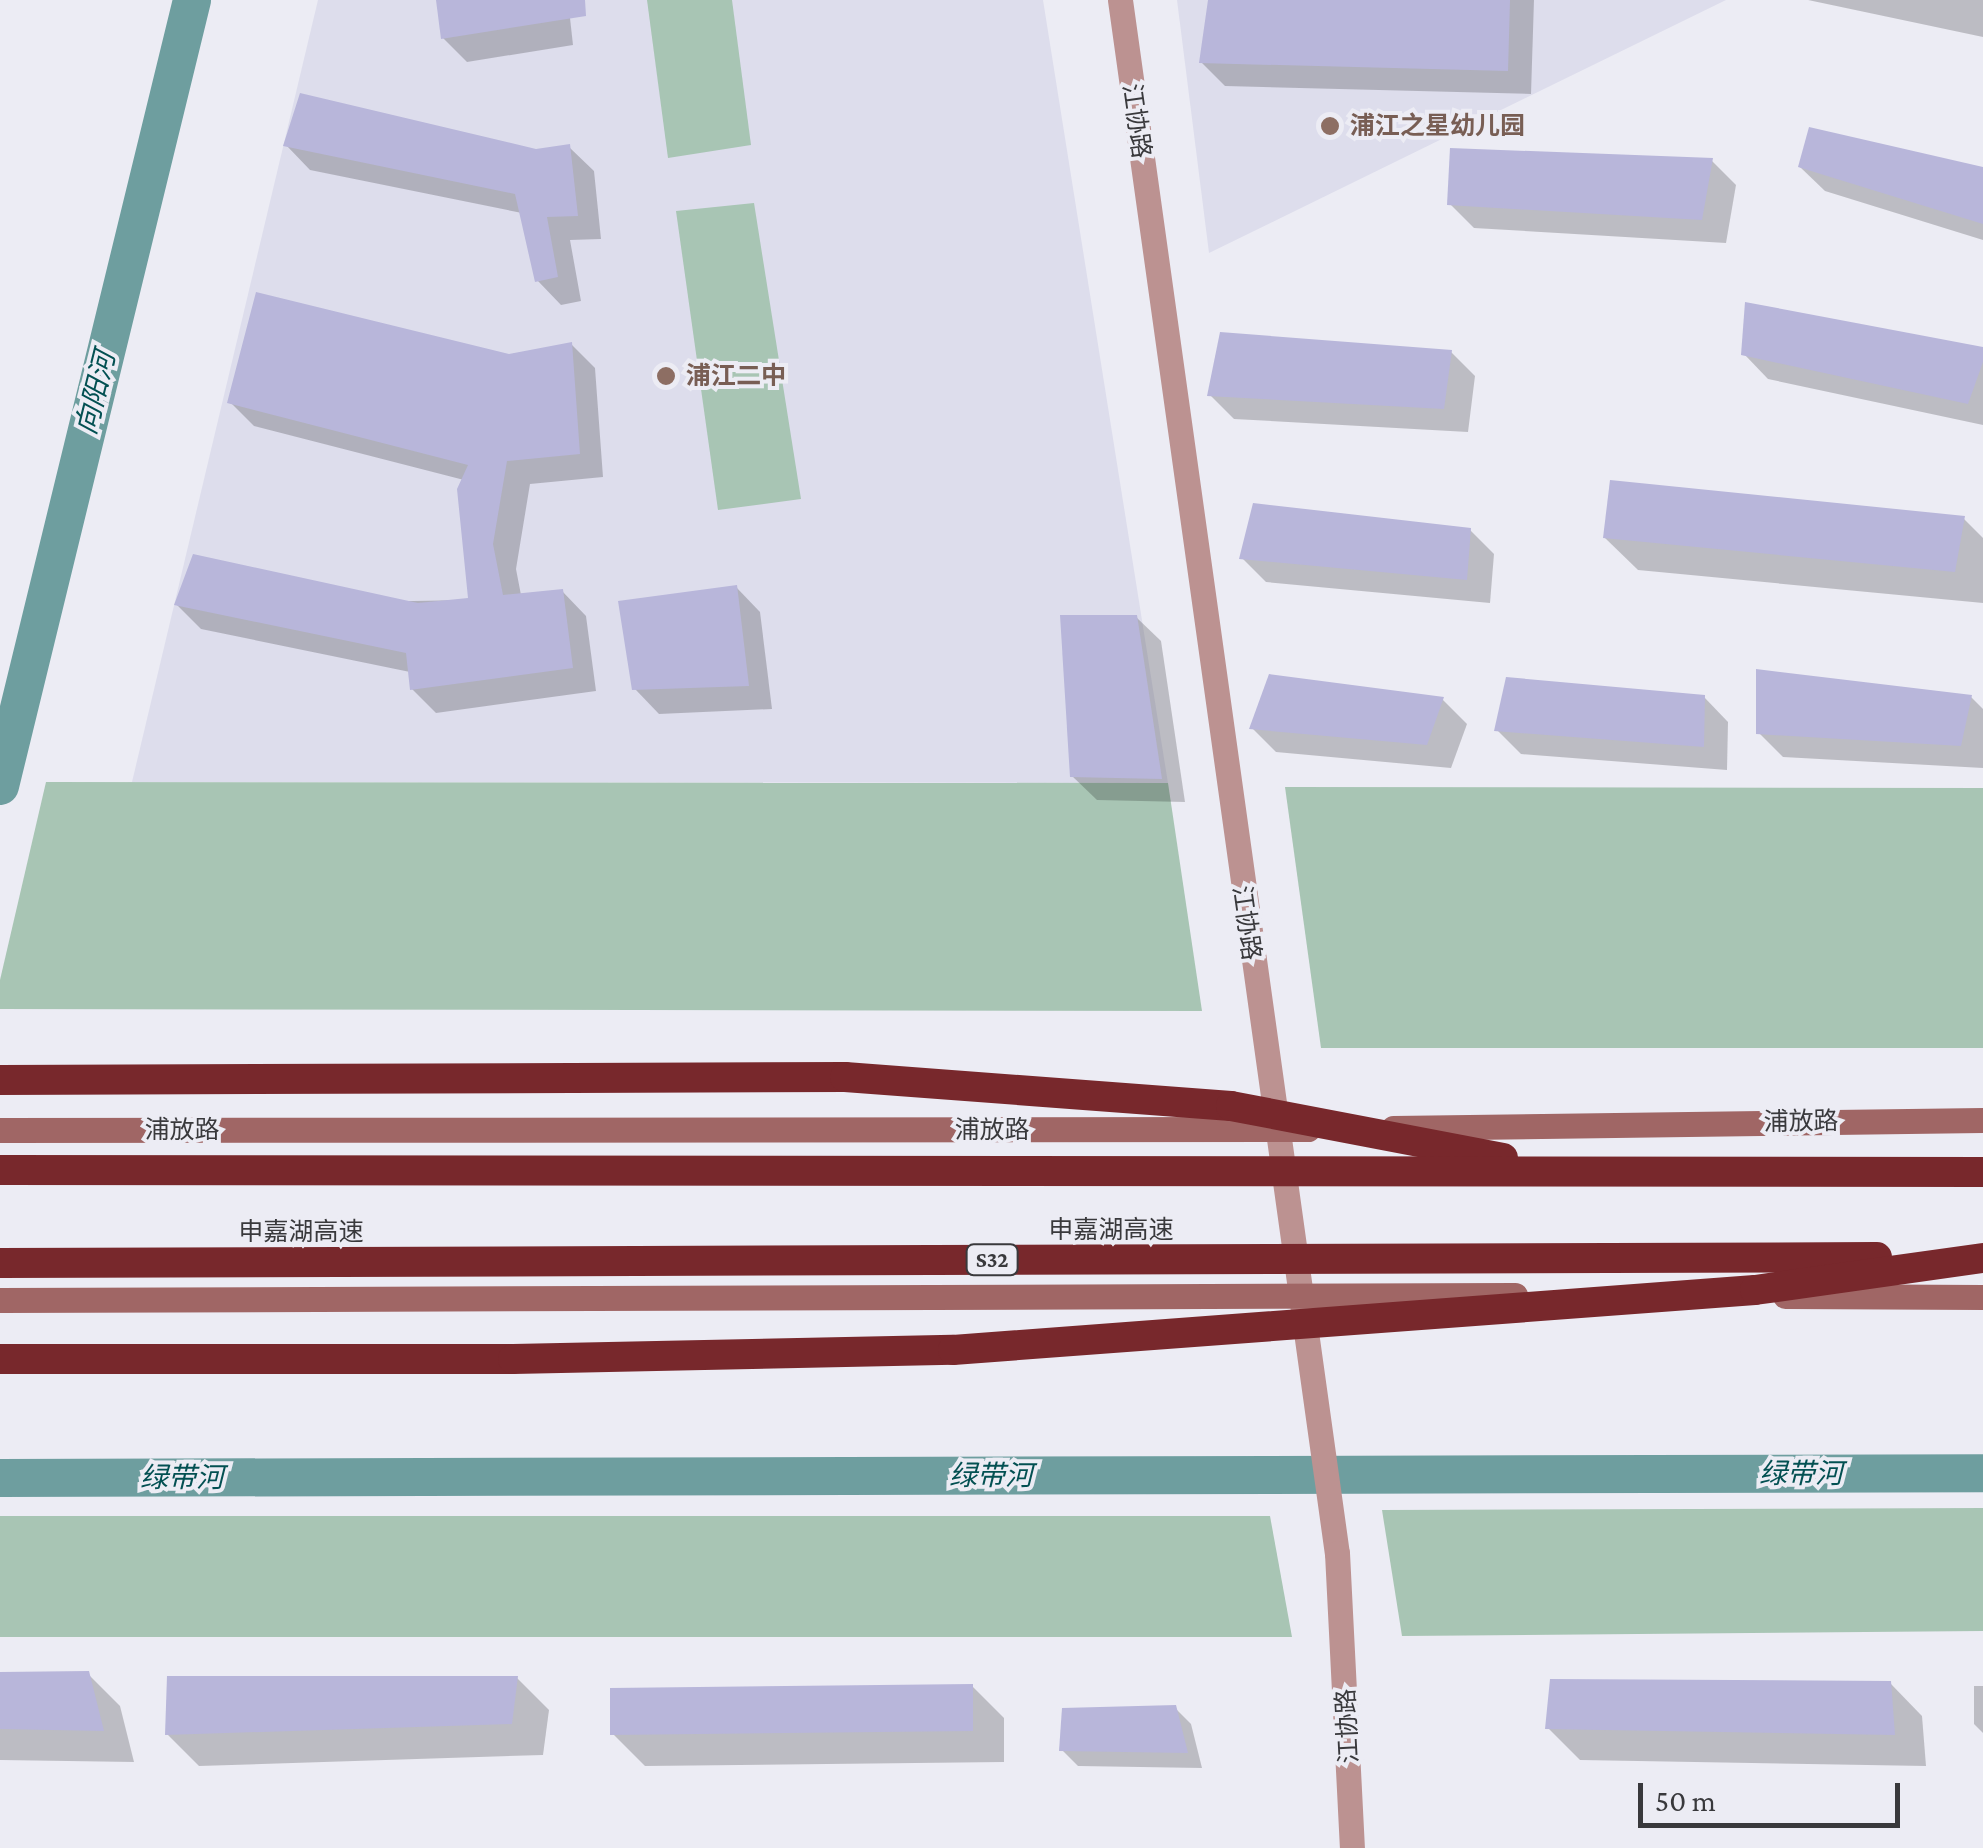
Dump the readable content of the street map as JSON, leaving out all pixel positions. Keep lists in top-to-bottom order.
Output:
{
  "streets": {
    "highway": ["申嘉湖高速", "S32"],
    "main road": ["浦放路"],
    "street": ["江协路"]
  },
  "crossings": [
    ["江协路", "浦放路"]
  ],
  "water": ["向阳河", "绿带河"],
  "places": ["浦江之星幼儿园", "浦江二中"],
  "scale_bar": "50 m"
}
